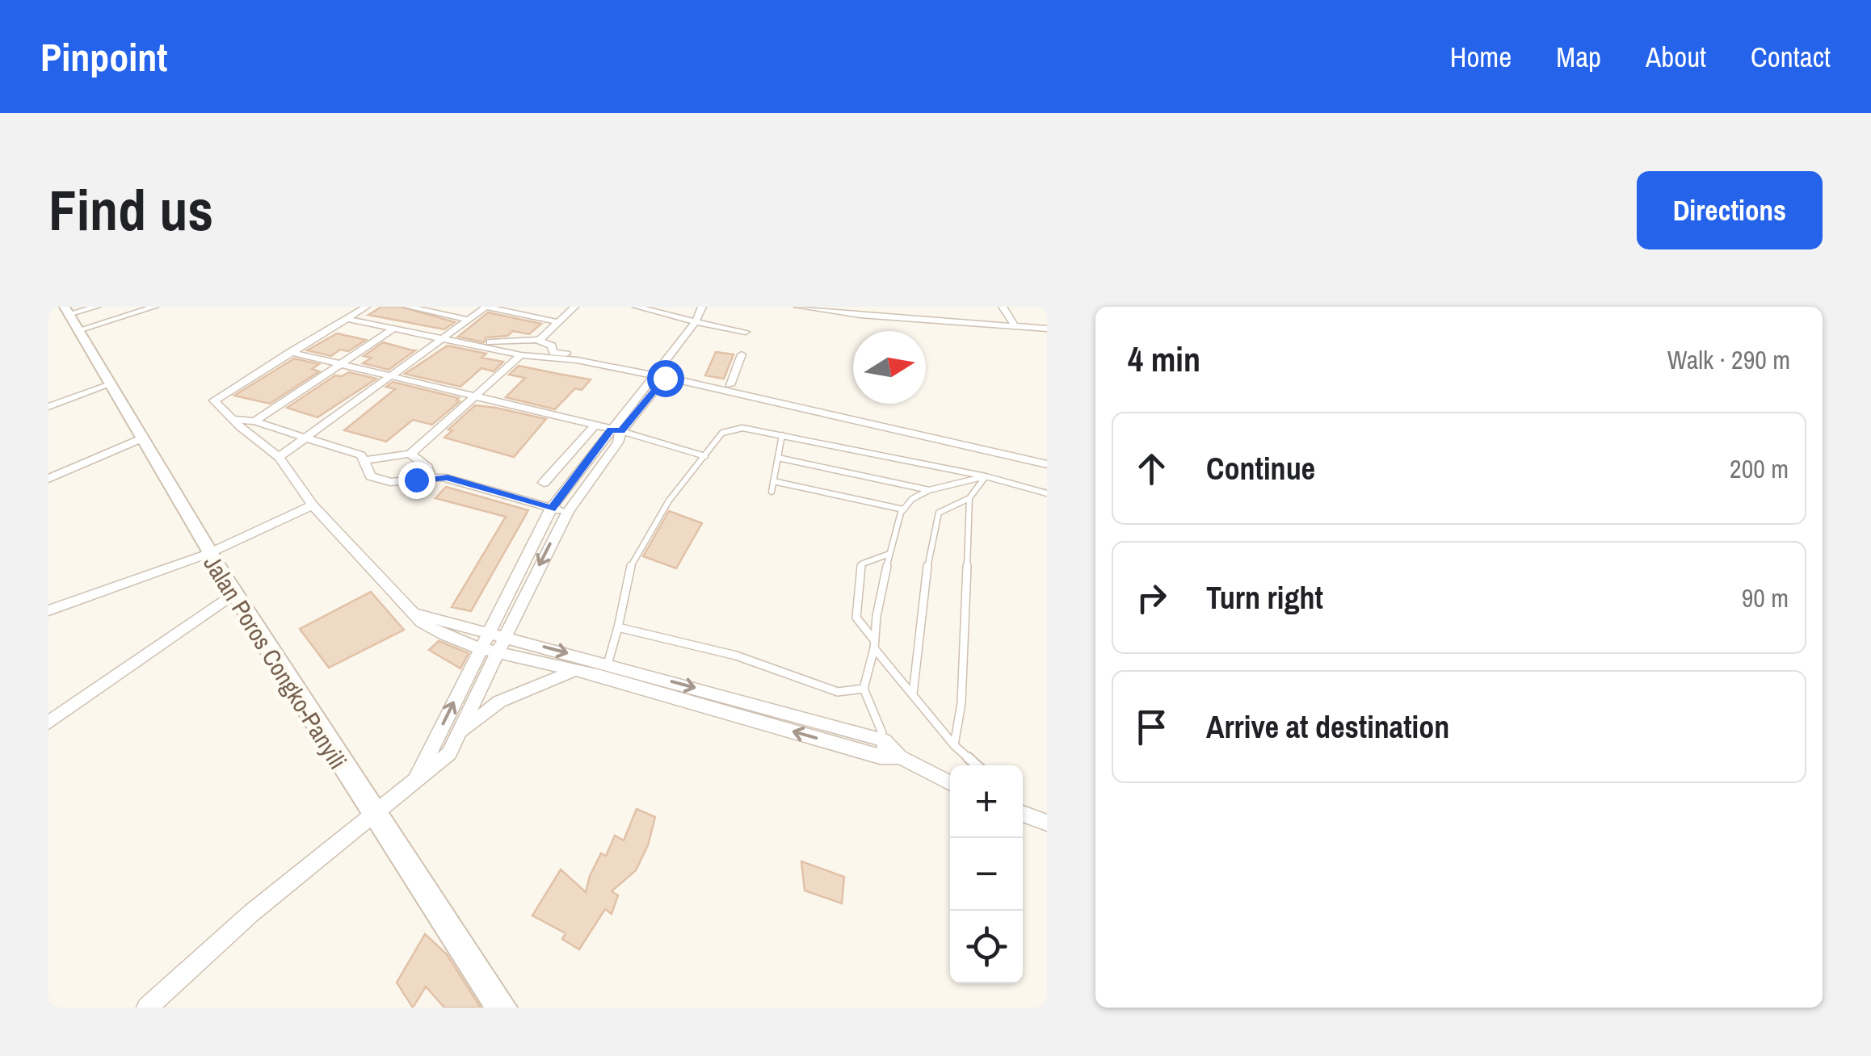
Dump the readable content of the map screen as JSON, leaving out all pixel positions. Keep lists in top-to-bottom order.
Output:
{
  "streets": {
    "main road": ["Jalan Poros Congko-Panyili"]
  },
  "north": "right",
  "page": {
    "header": "Pinpoint",
    "nav": [
      "Home",
      "Map",
      "About",
      "Contact"
    ],
    "buttons": "Directions",
    "title": "Find us",
    "heading": ["4 min", "Walk · 290 m"],
    "list": [
      ["Continue", "200 m"],
      ["Turn right", "90 m"],
      "Arrive at destination"
    ],
    "map_buttons": ["+", "−"]
  }
}
